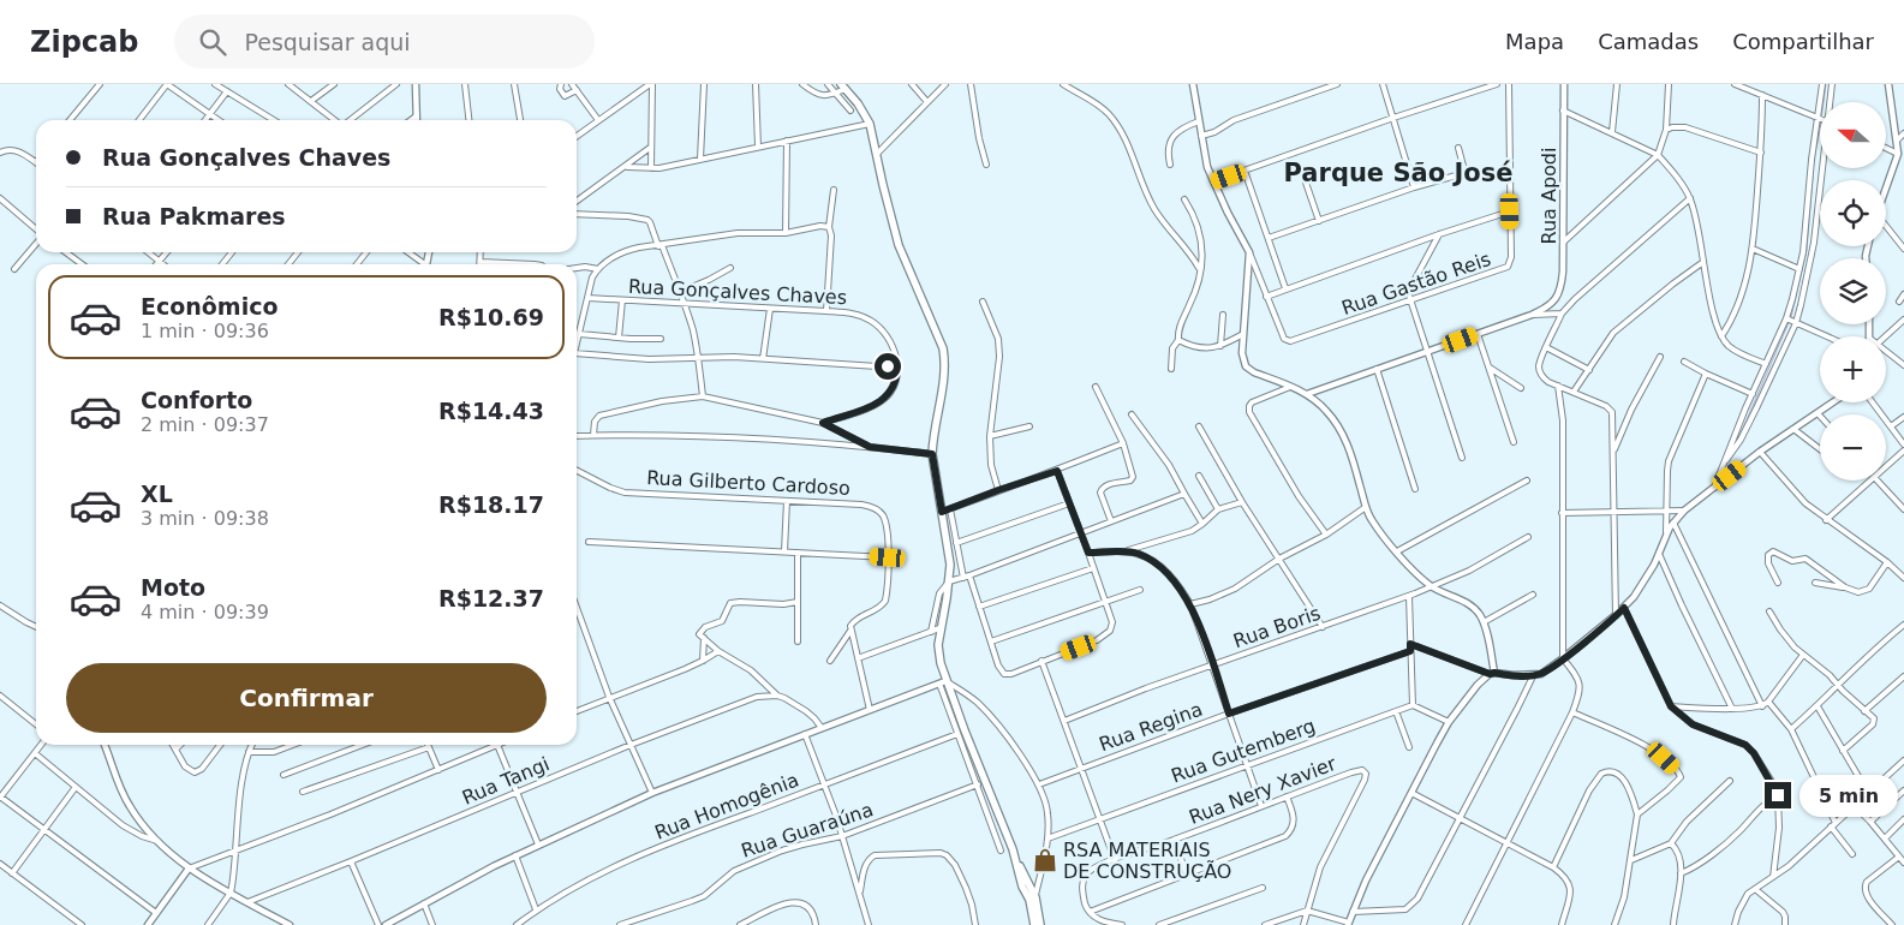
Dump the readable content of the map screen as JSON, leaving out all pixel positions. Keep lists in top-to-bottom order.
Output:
{
  "streets": {
    "street": [
      "Rua Apodi",
      "Rua Gastão Reis",
      "Rua Gonçalves Chaves",
      "Rua Gilberto Cardoso",
      "Rua Boris",
      "Rua Regina",
      "Rua Gutemberg",
      "Rua Tangi",
      "Rua Nery Xavier",
      "Rua Homogênia",
      "Rua Guaraúna"
    ]
  },
  "districts": ["Parque São José"],
  "places": {
    "shop": ["RSA MATERIAIS DE CONSTRUÇÃO"]
  },
  "north": "left",
  "page": {
    "header": "Zipcab",
    "search": "Pesquisar aqui",
    "nav": ["Mapa", "Camadas", "Compartilhar"],
    "map_buttons": ["+", "−"],
    "banner": ["Rua Gonçalves Chaves", "Rua Pakmares"],
    "list": [
      {
        "name": "Econômico",
        "note": "1 min · 09:36",
        "value": "R$10.69"
      },
      {
        "name": "Conforto",
        "note": "2 min · 09:37",
        "value": "R$14.43"
      },
      {
        "name": "XL",
        "note": "3 min · 09:38",
        "value": "R$18.17"
      },
      {
        "name": "Moto",
        "note": "4 min · 09:39",
        "value": "R$12.37"
      }
    ],
    "buttons": "Confirmar",
    "bubble": "5 min"
  }
}
